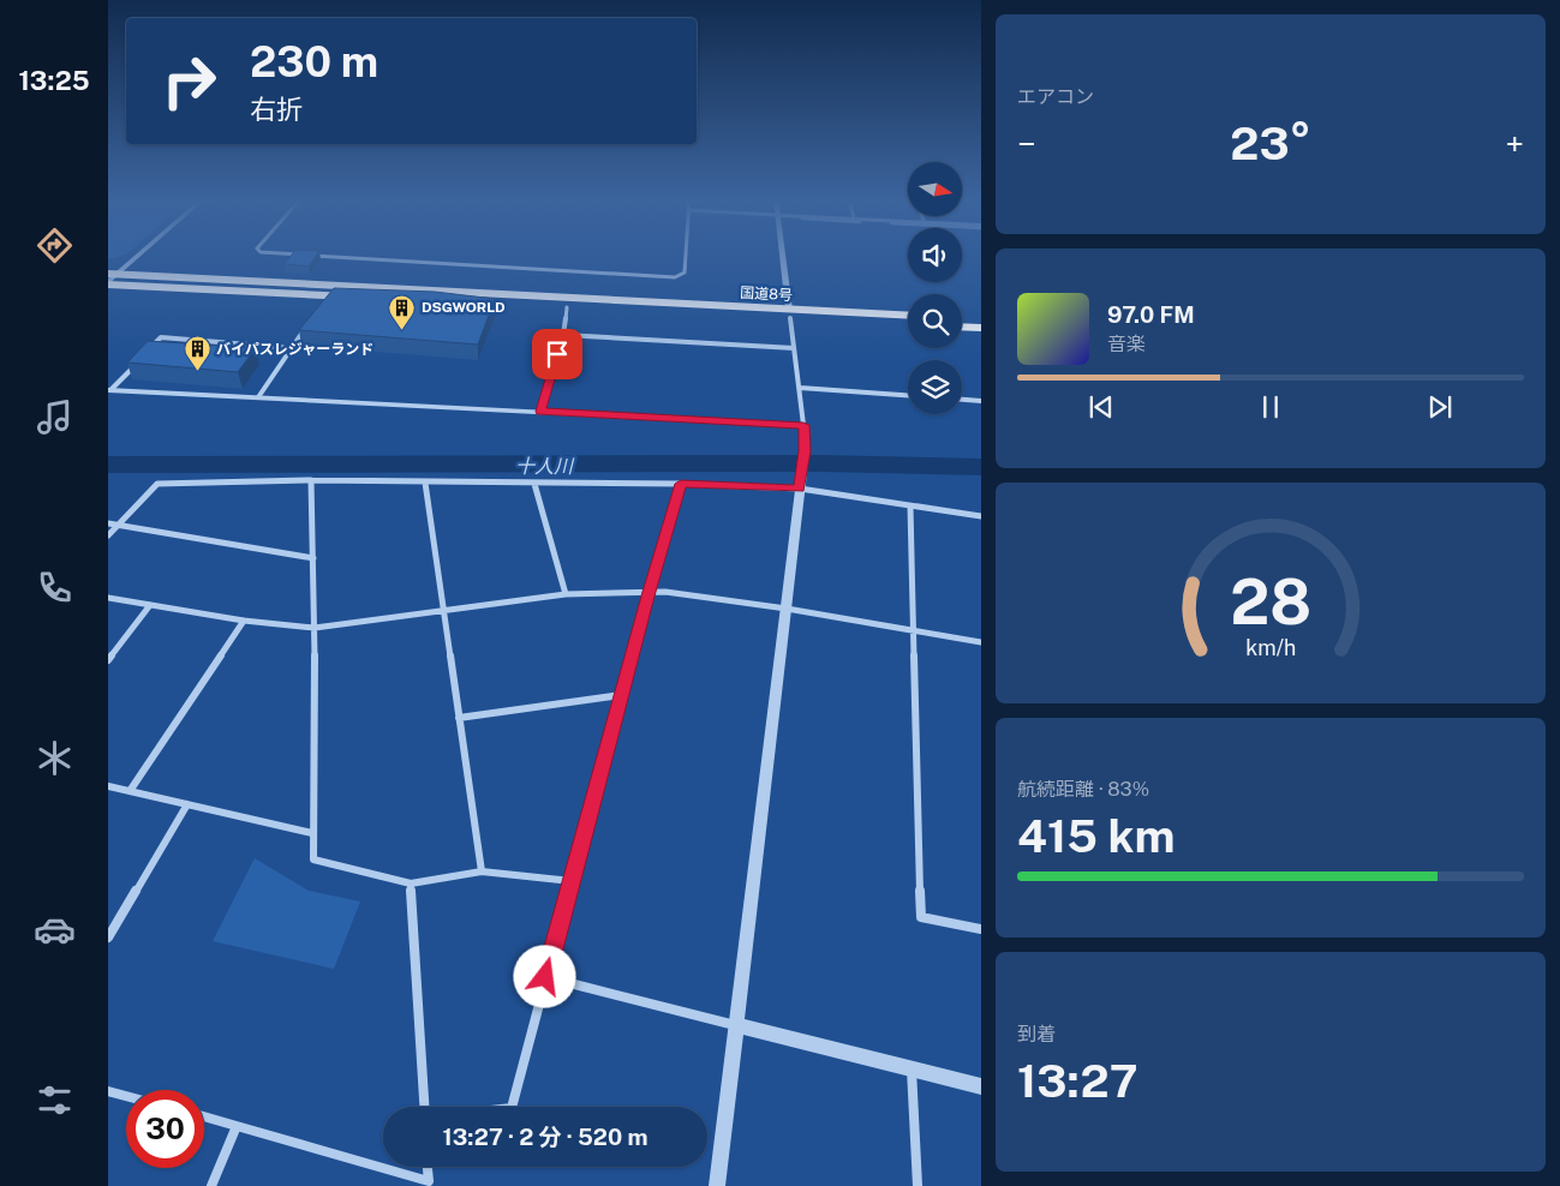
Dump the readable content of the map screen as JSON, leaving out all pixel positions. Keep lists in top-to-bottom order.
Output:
{
  "streets": {
    "highway": ["国道8号"]
  },
  "water": ["十人川"],
  "places": {
    "building": ["DSGWORLD", "バイパスレジャーランド"]
  },
  "north": "right",
  "page": {
    "tabs": "13:25",
    "tile": [
      "エアコン",
      ["航続距離 · 83%", "415 km"],
      ["到着", "13:27"]
    ],
    "turn": ["230 m", "右折"],
    "heat": ["−", "23°", "+"],
    "song": ["97.0 FM", "音楽"],
    "limit": "30",
    "trip": "13:27 · 2 分 · 520 m",
    "gauge": ["28", "km/h"]
  }
}
